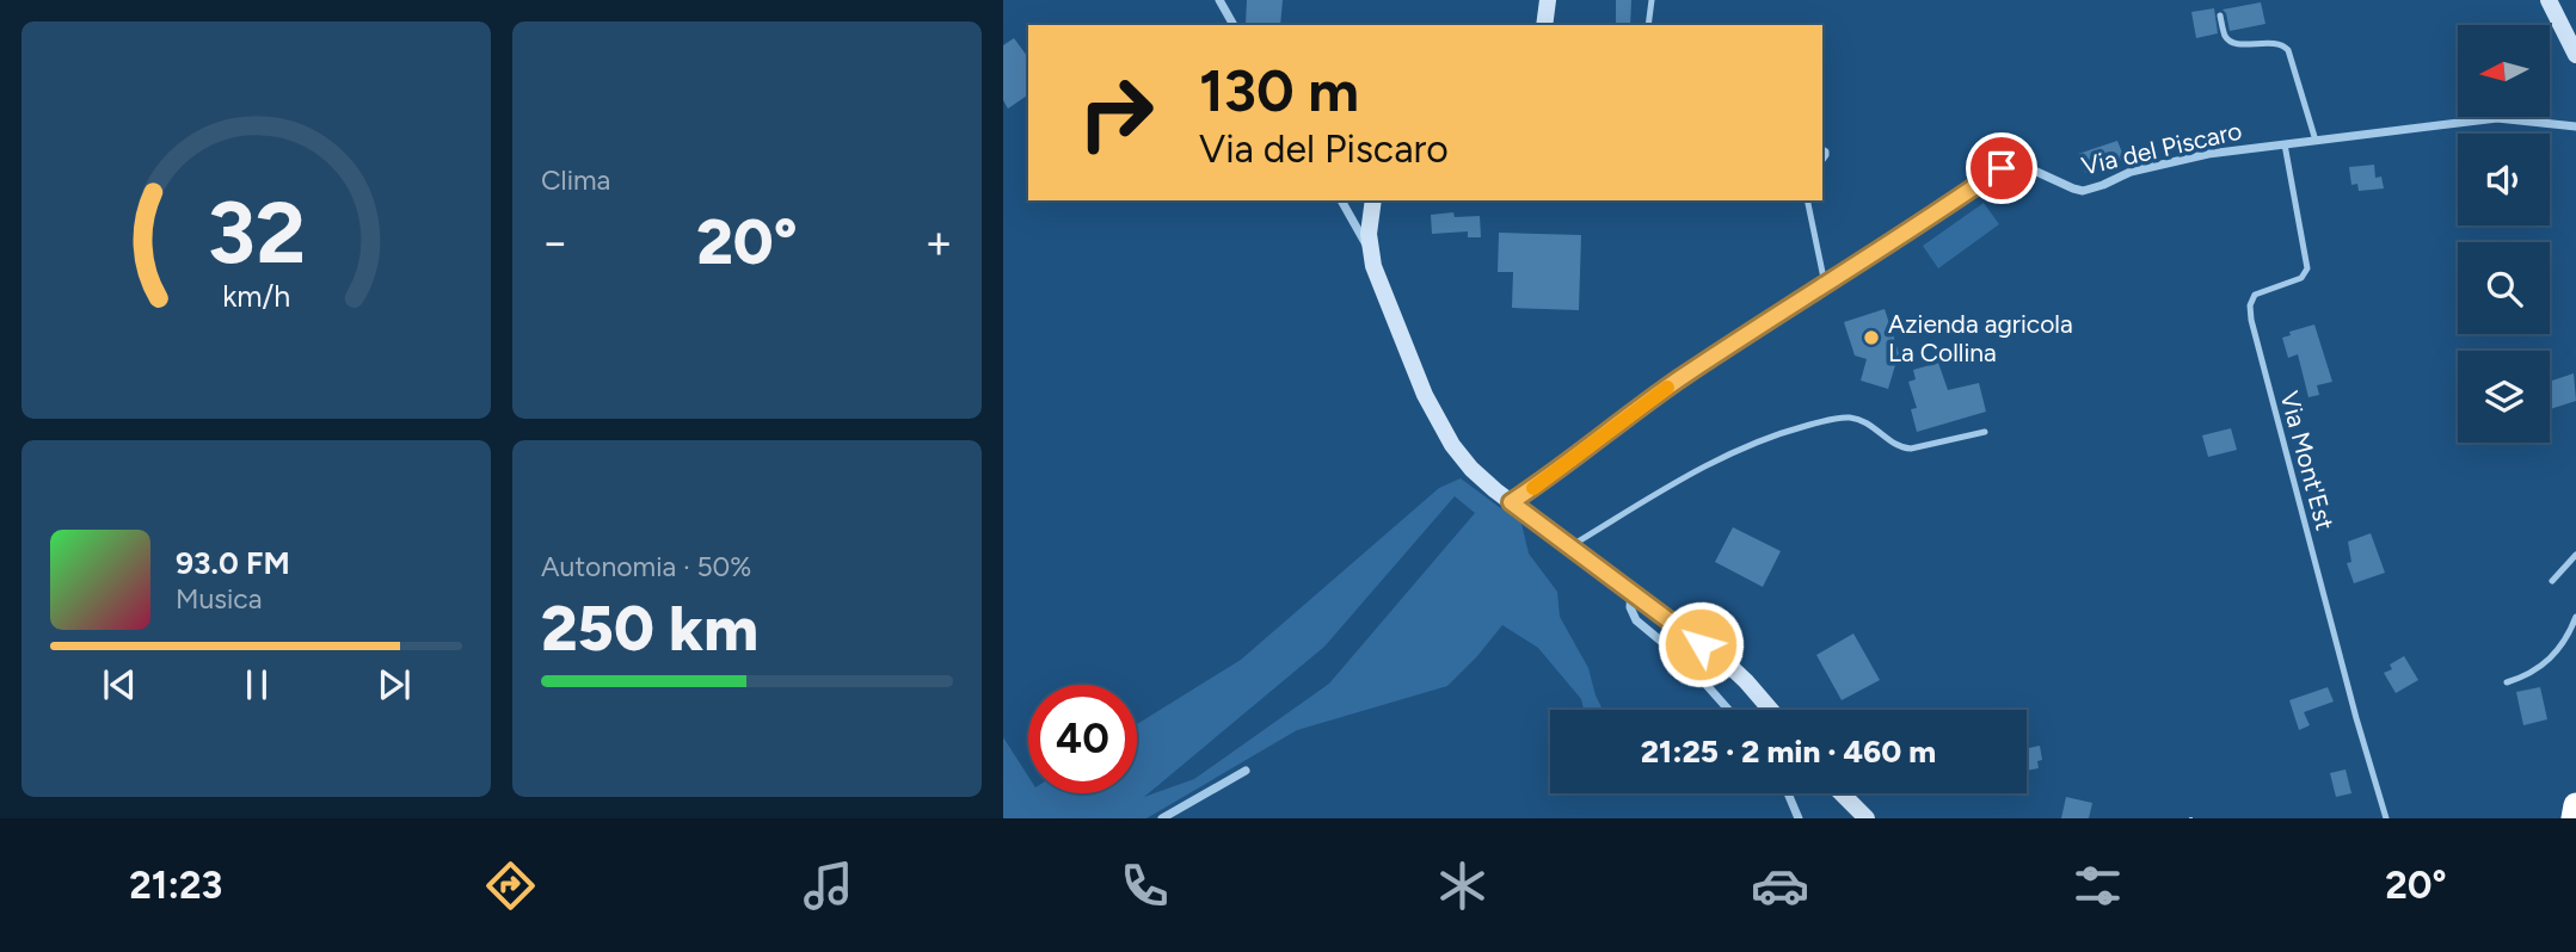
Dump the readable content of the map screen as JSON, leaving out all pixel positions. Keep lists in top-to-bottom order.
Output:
{
  "streets": {
    "street": ["Via del Piscaro"],
    "lane": ["Via Mont'Est"]
  },
  "crossings": [
    ["Via del Piscaro", "Via Mont'Est"]
  ],
  "places": ["Azienda agricola La Collina"],
  "north": "left",
  "page": {
    "tile": [
      "Clima",
      ["Autonomia · 50%", "250 km"]
    ],
    "turn": ["130 m", "Via del Piscaro"],
    "heat": ["−", "20°", "+"],
    "song": ["93.0 FM", "Musica"],
    "limit": "40",
    "trip": "21:25 · 2 min · 460 m",
    "tabs": ["21:23", "20°"],
    "gauge": ["32", "km/h"]
  }
}
